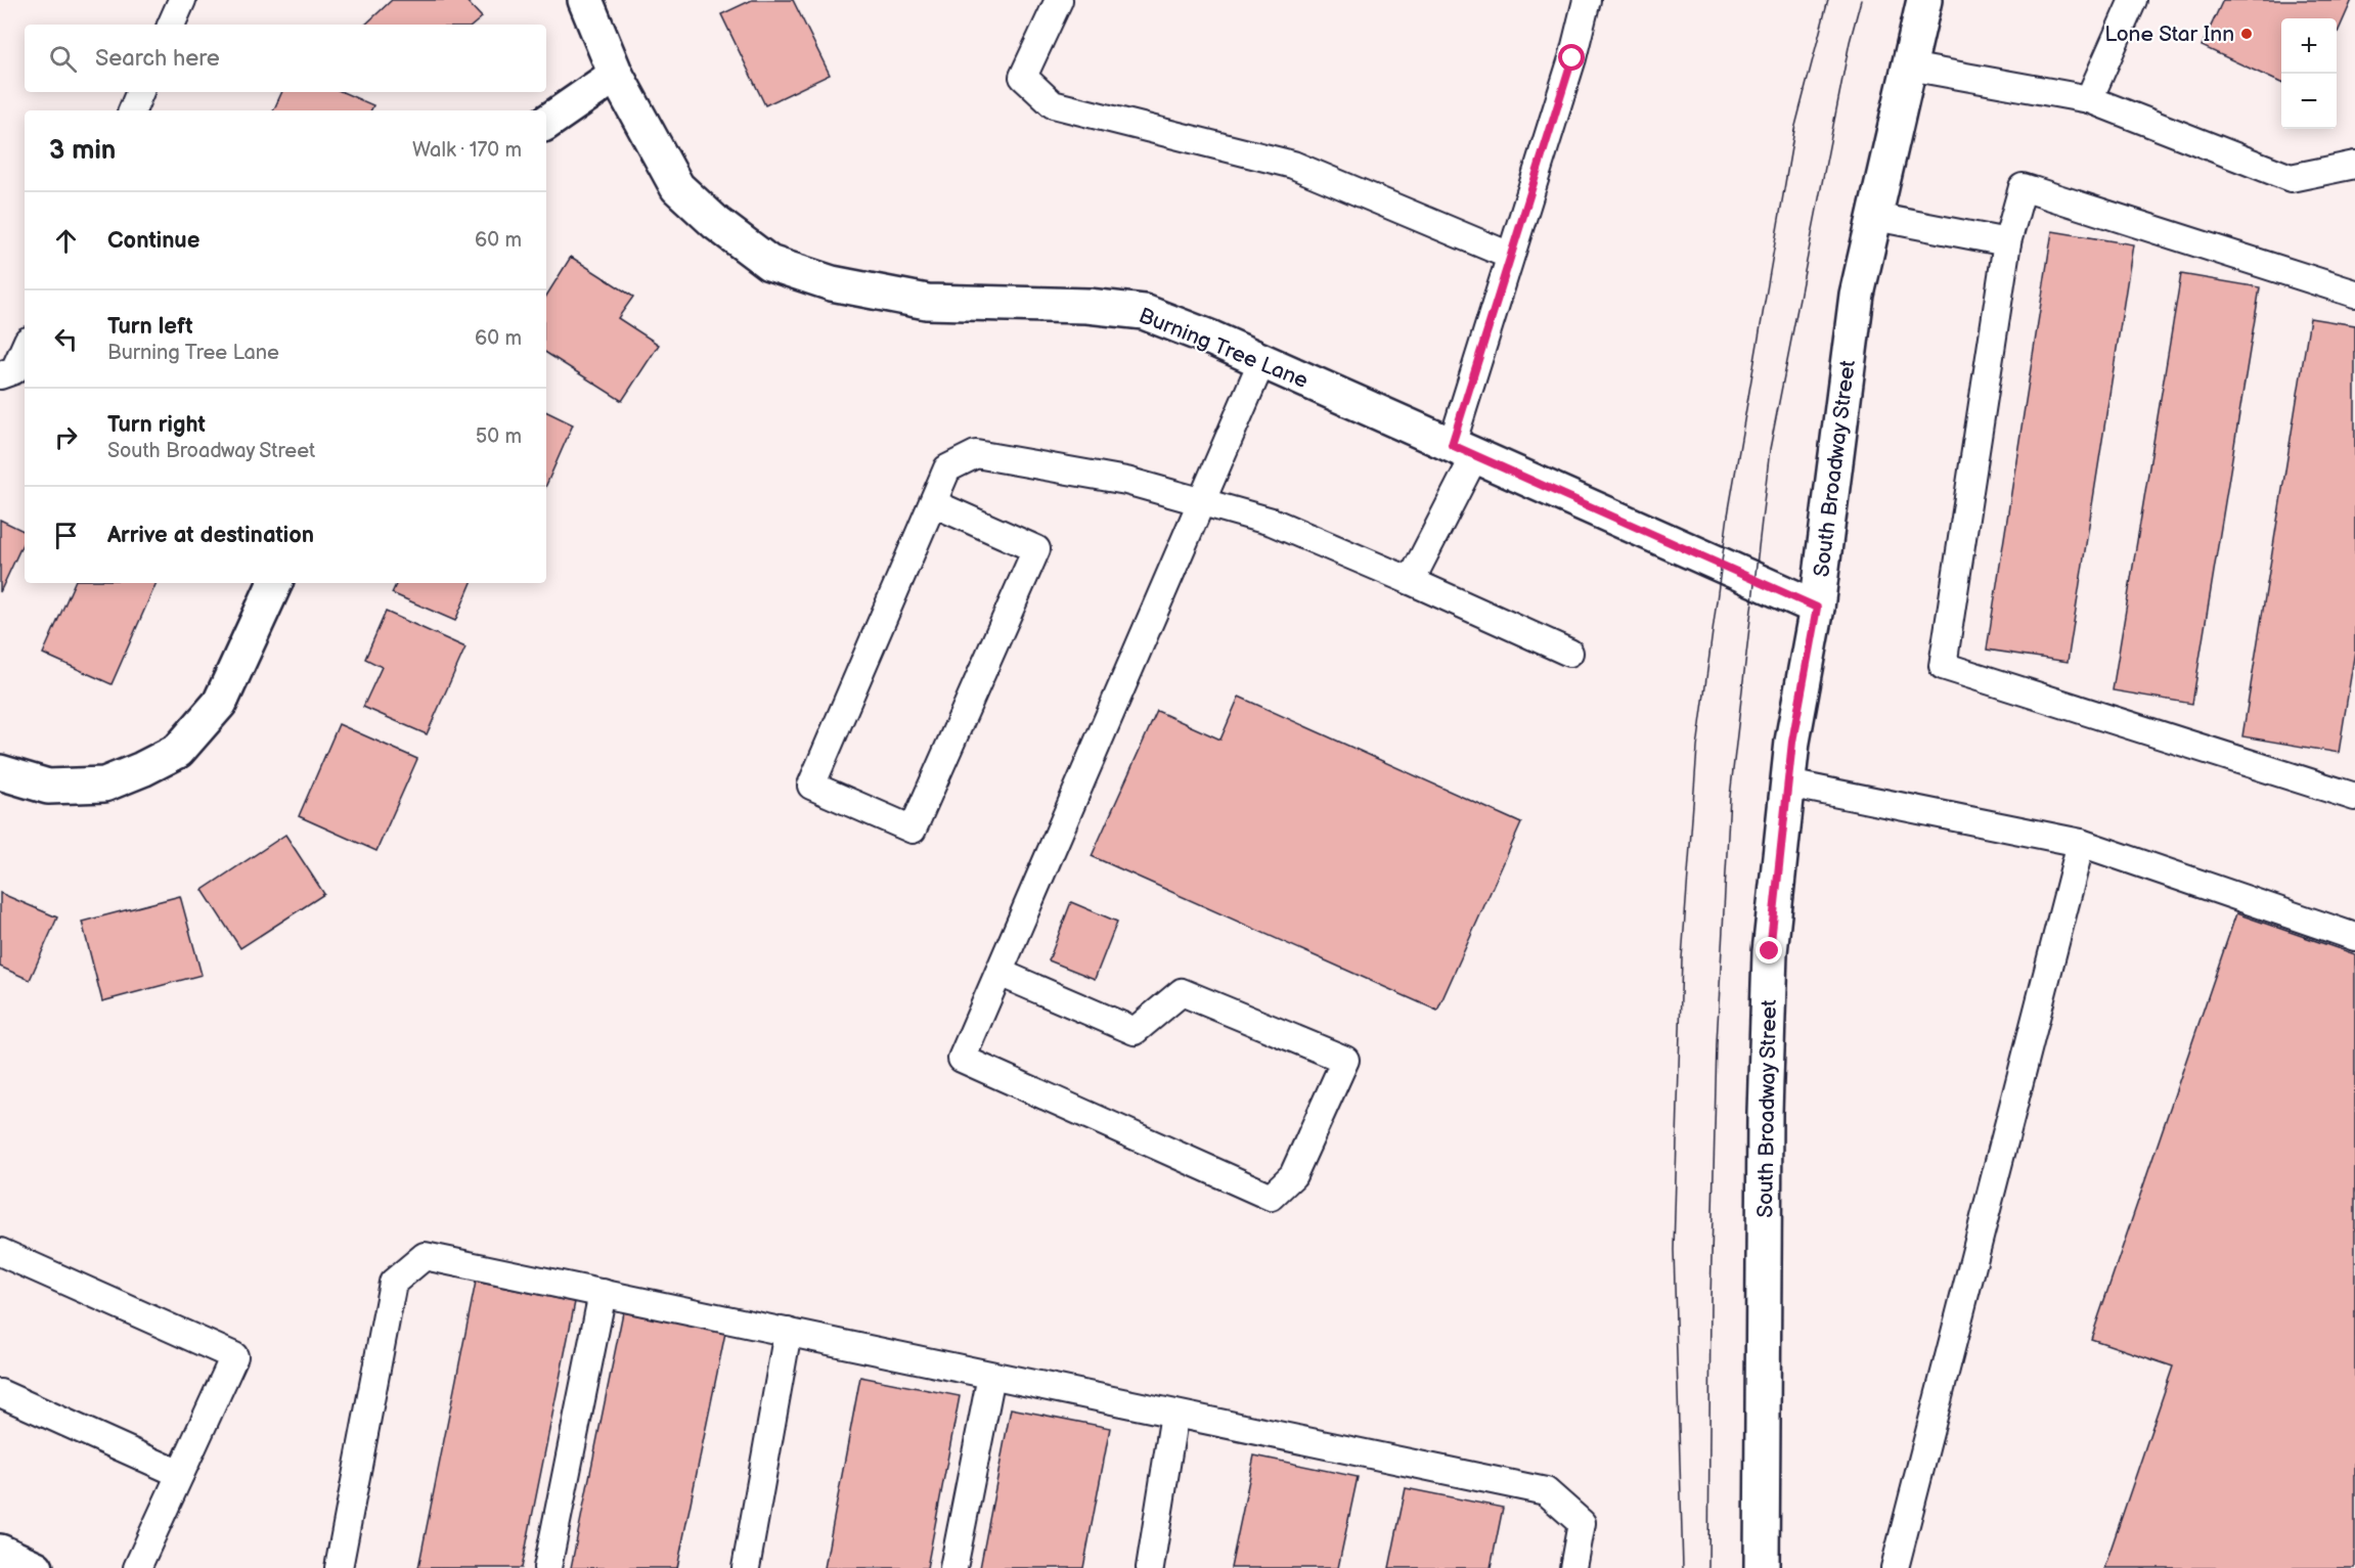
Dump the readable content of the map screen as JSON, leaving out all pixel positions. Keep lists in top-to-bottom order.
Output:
{
  "streets": {
    "street": ["Burning Tree Lane", "South Broadway Street"]
  },
  "crossings": [
    ["Burning Tree Lane", "South Broadway Street"]
  ],
  "places": ["Lone Star Inn"],
  "page": {
    "map_buttons": ["+", "−"],
    "search": "Search here",
    "heading": ["3 min", "Walk · 170 m"],
    "list": [
      ["Continue", "60 m"],
      ["Turn left", "Burning Tree Lane", "60 m"],
      ["Turn right", "South Broadway Street", "50 m"],
      "Arrive at destination"
    ]
  }
}
